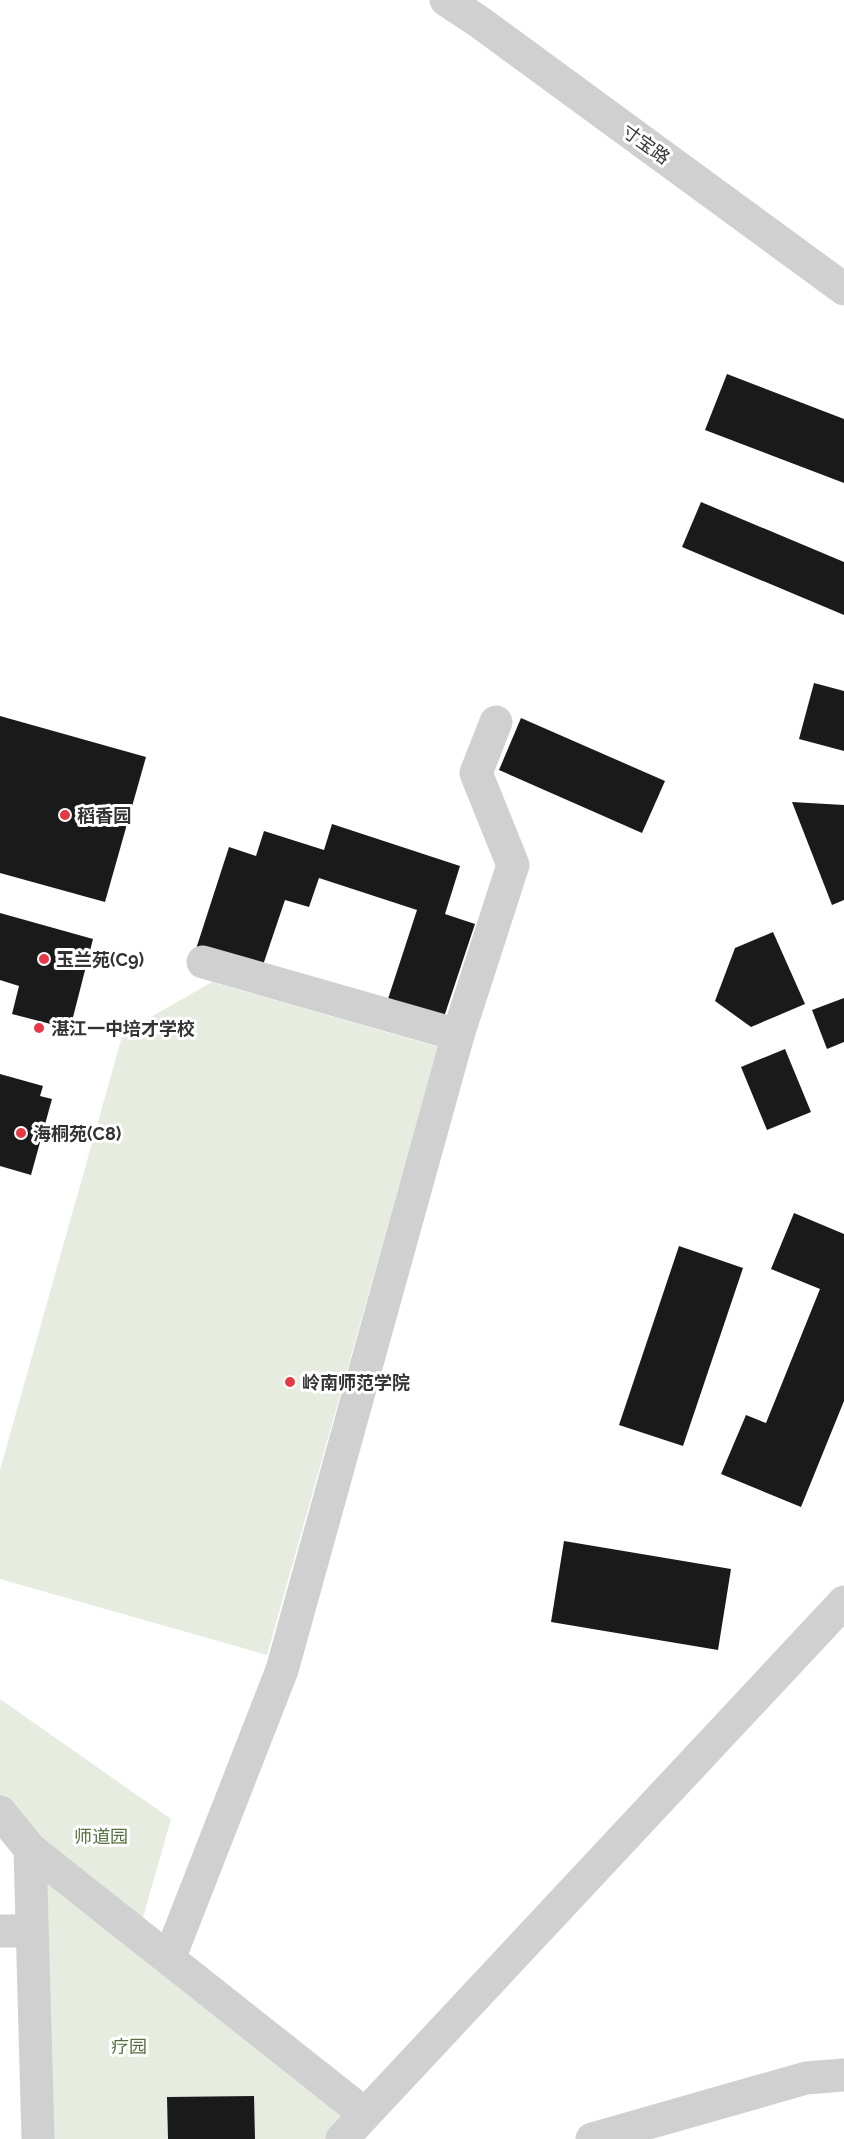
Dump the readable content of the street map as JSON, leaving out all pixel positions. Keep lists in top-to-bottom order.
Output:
{
  "streets": {
    "street": ["寸宝路"]
  },
  "parks": ["师道园", "疗园"],
  "places": [
    "稻香园",
    "玉兰苑(C9)",
    "湛江一中培才学校",
    "海桐苑(C8)",
    "岭南师范学院"
  ]
}
